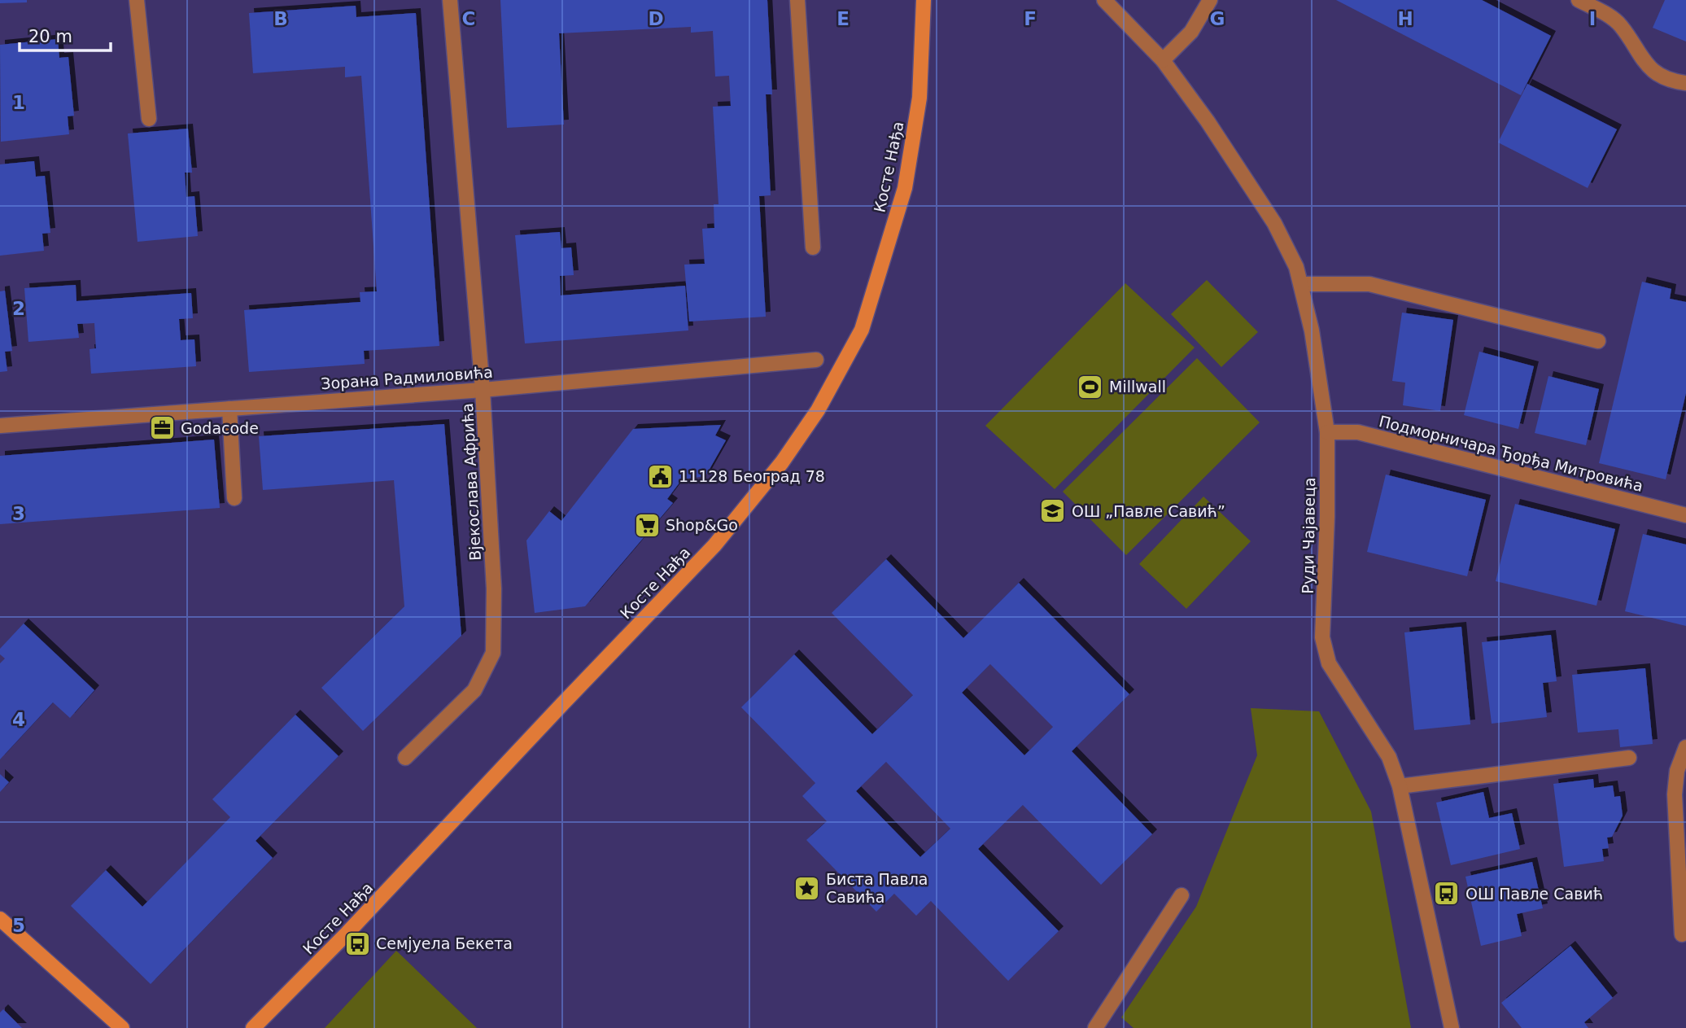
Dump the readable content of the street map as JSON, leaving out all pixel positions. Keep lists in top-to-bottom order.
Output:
{
  "streets": {
    "street": [
      "Косте Нађа",
      "Зорана Радмиловића",
      "Подморничара Ђорђа Митровића",
      "Вјекослава Афрића",
      "Руди Чајавеца"
    ]
  },
  "crossings": [
    ["Зорана Радмиловића", "Вјекослава Афрића"],
    ["Подморничара Ђорђа Митровића", "Руди Чајавеца"]
  ],
  "places": {
    "sports": ["Millwall"],
    "office": ["Godacode"],
    "public building": ["11128 Београд 78"],
    "school or university": ["ОШ „Павле Савић”"],
    "supermarket": ["Shop&Go"],
    "place": ["Биста Павла Савића"],
    "bus stop": ["ОШ Павле Савић", "Семјуела Бекета"]
  },
  "scale_bar": "20 m",
  "grid": {
    "columns": [
      "B",
      "C",
      "D",
      "E",
      "F",
      "G",
      "H",
      "I"
    ],
    "rows": [
      "1",
      "2",
      "3",
      "4",
      "5"
    ]
  }
}
